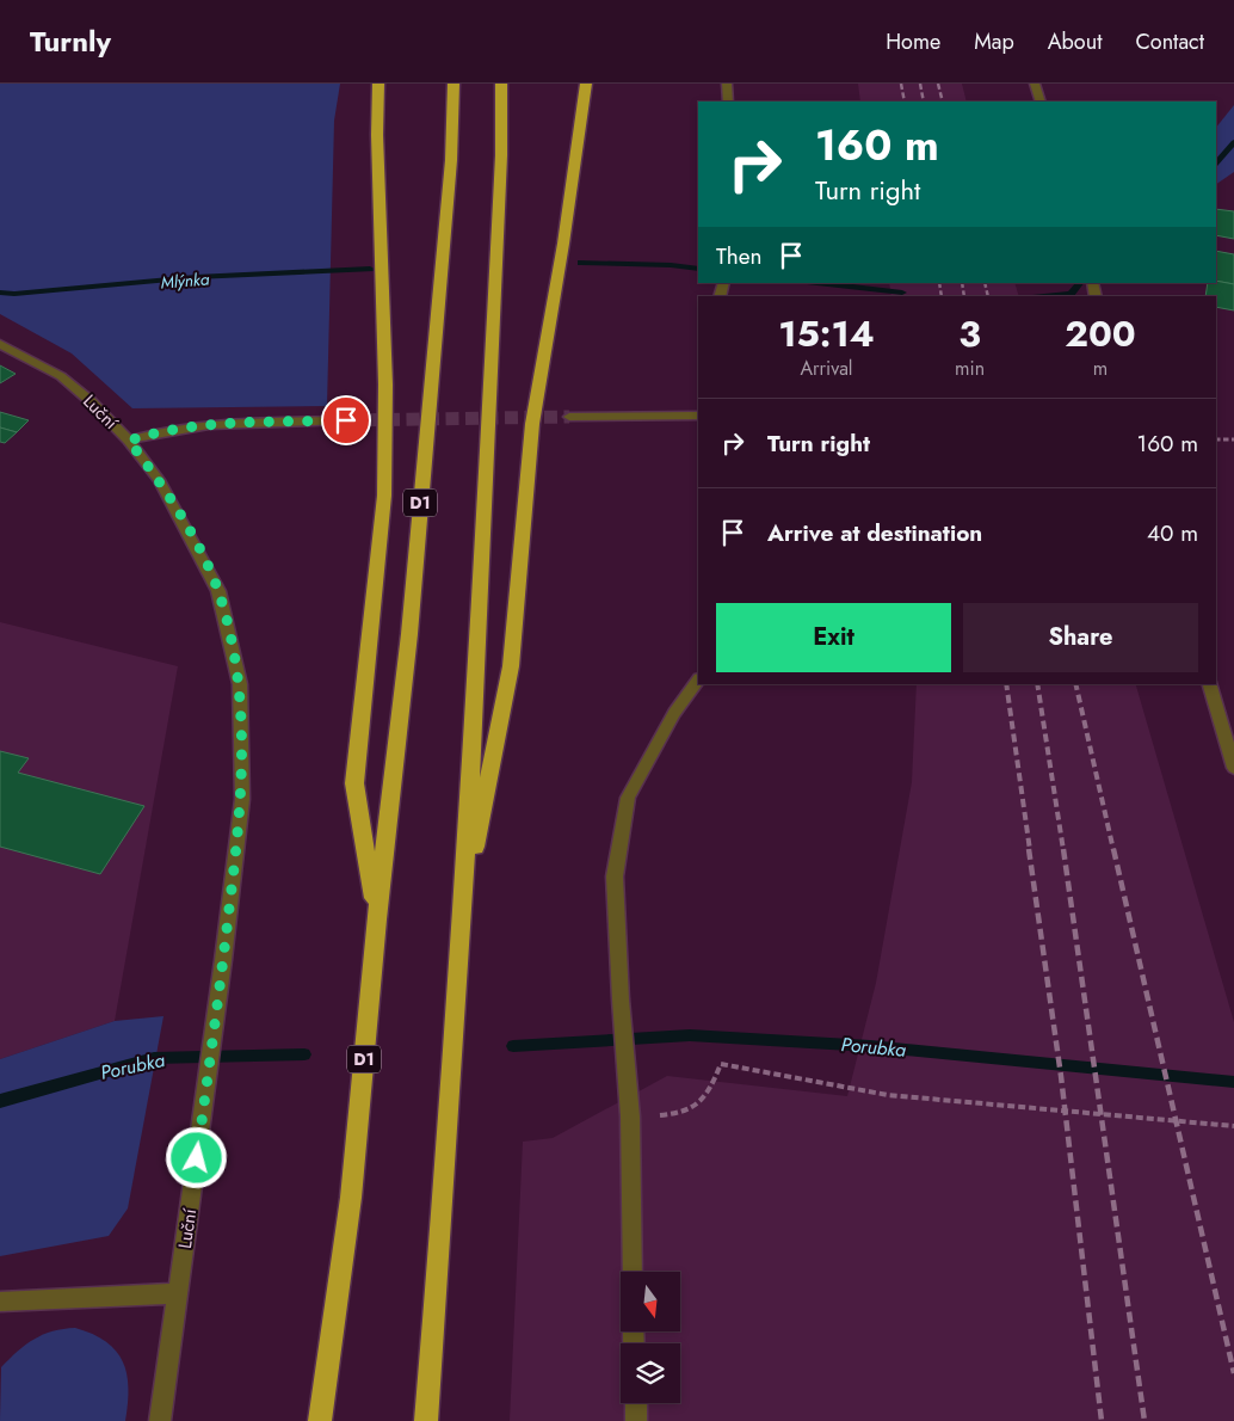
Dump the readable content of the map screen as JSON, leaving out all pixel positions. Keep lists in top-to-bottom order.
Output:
{
  "streets": {
    "highway": ["D1"],
    "street": ["Luční"]
  },
  "water": ["Mlýnka", "Porubka"],
  "north": "bottom",
  "page": {
    "header": "Turnly",
    "nav": [
      "Home",
      "Map",
      "About",
      "Contact"
    ],
    "turn": ["160 m", "Turn right"],
    "then": "Then",
    "eta": [
      "15:14",
      "Arrival",
      "3",
      "min",
      "200",
      "m"
    ],
    "list": [
      {
        "name": "Turn right",
        "value": "160 m"
      },
      {
        "name": "Arrive at destination",
        "value": "40 m"
      }
    ],
    "buttons": ["Exit", "Share"]
  }
}
